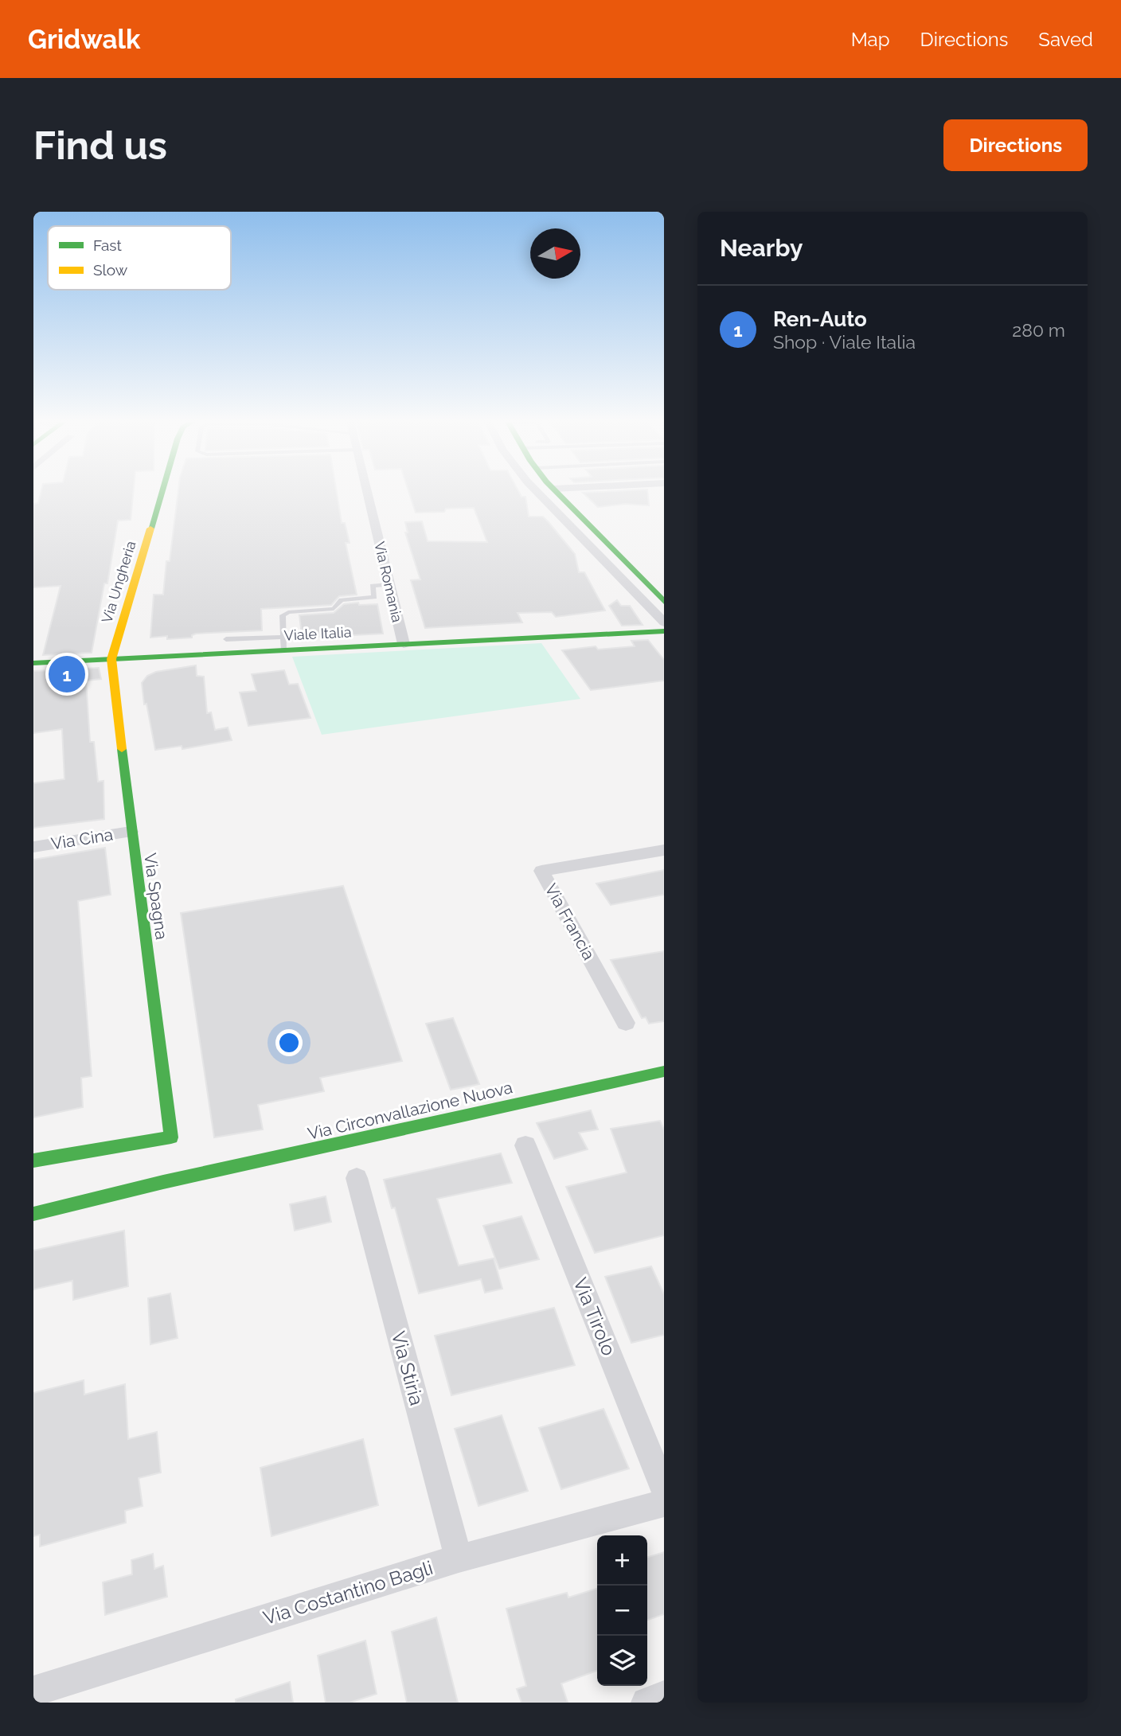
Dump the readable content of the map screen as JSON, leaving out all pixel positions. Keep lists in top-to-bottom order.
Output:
{
  "streets": {
    "street": [
      "Via Ungheria",
      "Via Romania",
      "Viale Italia",
      "Via Cina",
      "Via Spagna",
      "Via Francia",
      "Via Circonvallazione Nuova",
      "Via Tirolo",
      "Via Stiria",
      "Via Costantino Bagli"
    ]
  },
  "crossings": [
    ["Via Ungheria", "Viale Italia"],
    ["Via Ungheria", "Via Spagna"],
    ["Via Romania", "Viale Italia"],
    ["Viale Italia", "Via Spagna"],
    ["Via Cina", "Via Spagna"],
    ["Via Stiria", "Via Costantino Bagli"]
  ],
  "legend": ["Fast", "Slow"],
  "north": "right",
  "page": {
    "header": "Gridwalk",
    "nav": ["Map", "Directions", "Saved"],
    "buttons": "Directions",
    "title": "Find us",
    "heading": "Nearby",
    "list": [
      {
        "mark": "1",
        "name": "Ren-Auto",
        "note": "Shop · Viale Italia",
        "value": "280 m"
      }
    ],
    "pins": "1",
    "map_buttons": ["+", "−"]
  }
}
